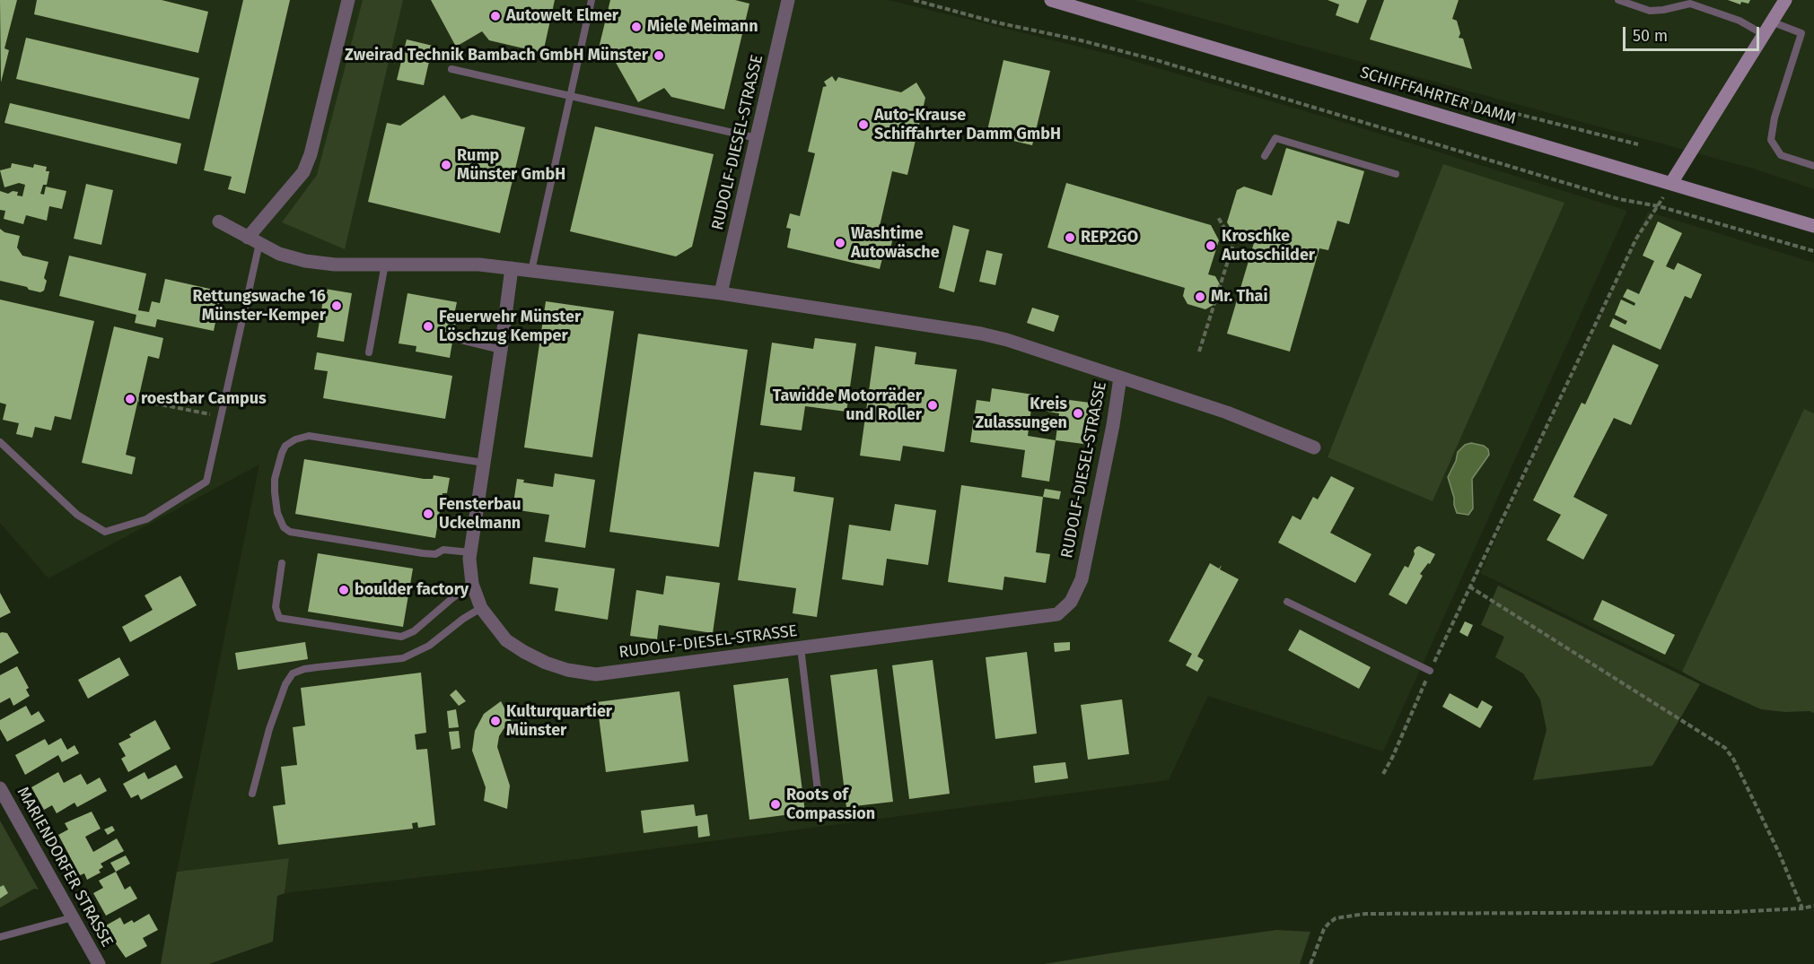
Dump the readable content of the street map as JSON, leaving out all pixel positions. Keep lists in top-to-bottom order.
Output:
{
  "streets": {
    "main road": ["SCHIFFFAHRTER DAMM"],
    "street": ["RUDOLF-DIESEL-STRASSE", "MARIENDORFER STRASSE"]
  },
  "places": [
    "Autowelt Elmer",
    "Miele Meimann",
    "Zweirad Technik Bambach GmbH Münster",
    "Auto-Krause Schiffahrter Damm GmbH",
    "Rump Münster GmbH",
    "REP2GO",
    "Washtime Autowäsche",
    "Kroschke Autoschilder",
    "Mr. Thai",
    "Rettungswache 16 Münster-Kemper",
    "Feuerwehr Münster Löschzug Kemper",
    "roestbar Campus",
    "Tawidde Motorräder und Roller",
    "Kreis Zulassungen",
    "Fensterbau Uckelmann",
    "boulder factory",
    "Kulturquartier Münster",
    "Roots of Compassion"
  ],
  "scale_bar": "50 m"
}
